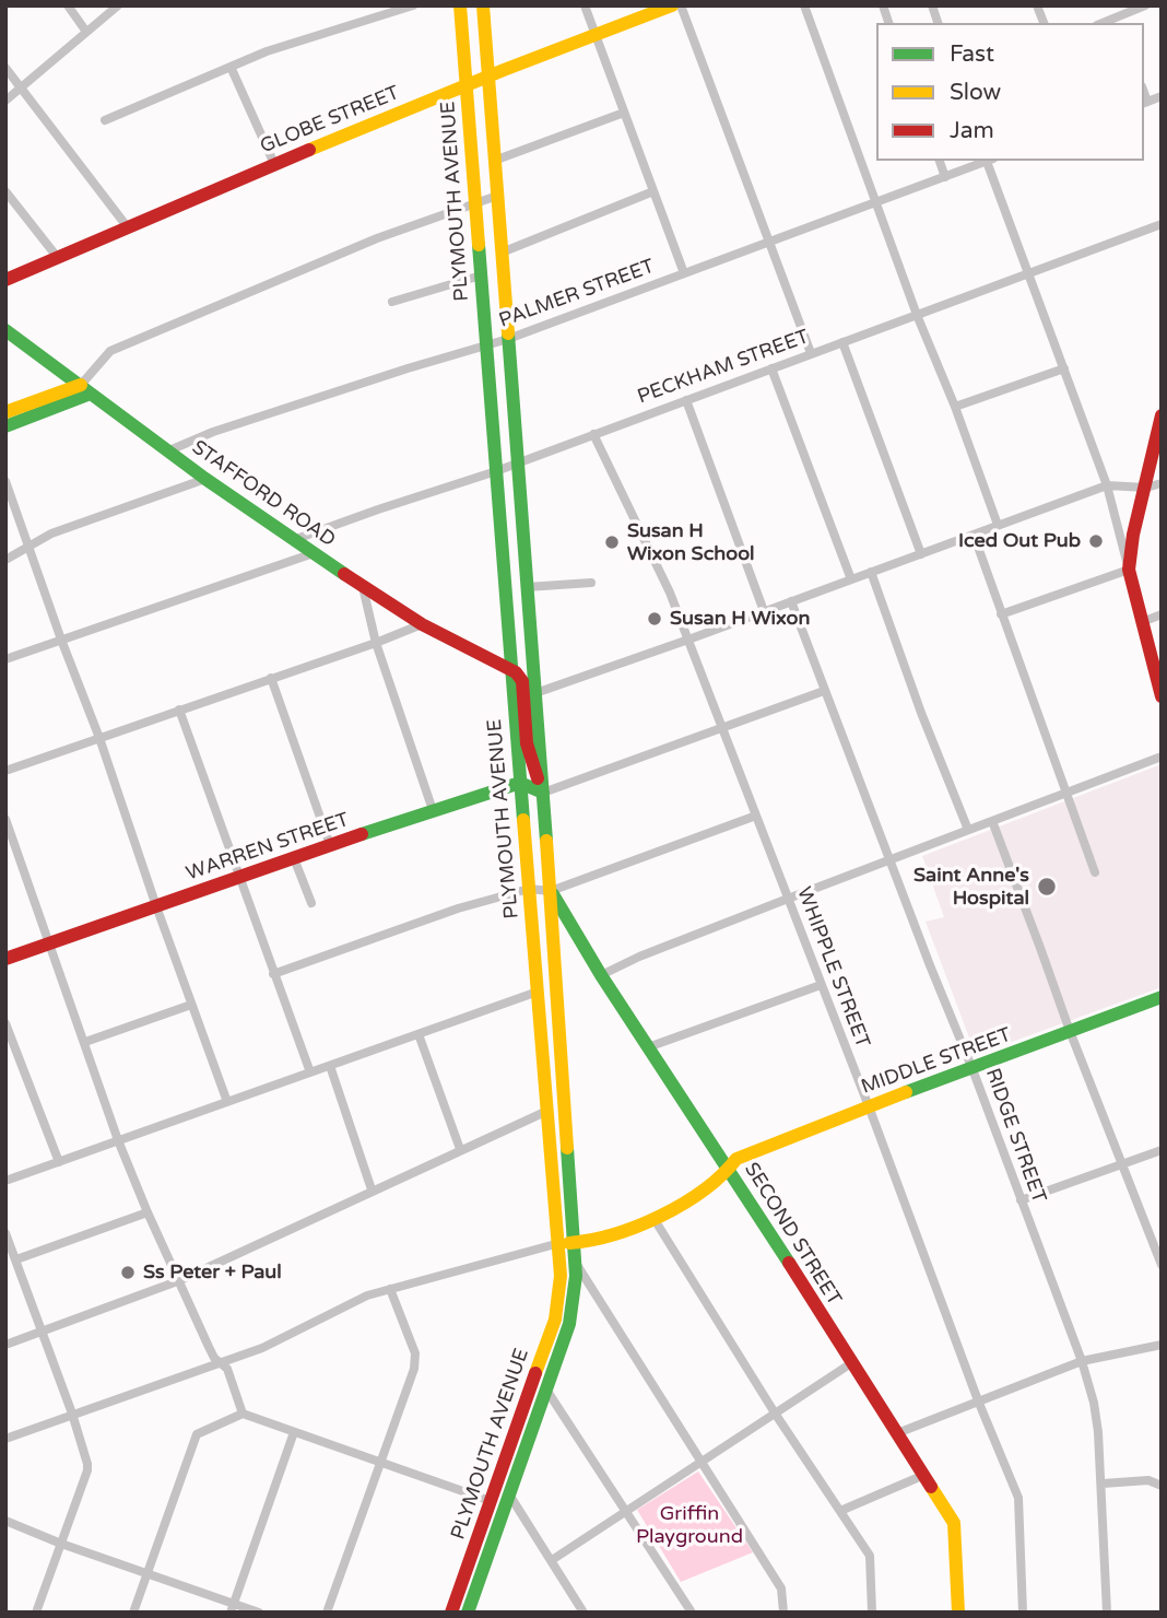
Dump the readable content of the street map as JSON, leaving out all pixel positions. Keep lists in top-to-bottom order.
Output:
{
  "streets": {
    "main road": [
      "GLOBE STREET",
      "PLYMOUTH AVENUE",
      "STAFFORD ROAD",
      "WARREN STREET",
      "MIDDLE STREET",
      "SECOND STREET"
    ],
    "street": [
      "PALMER STREET",
      "PECKHAM STREET",
      "WHIPPLE STREET",
      "RIDGE STREET"
    ]
  },
  "crossings": [
    ["GLOBE STREET", "PLYMOUTH AVENUE"],
    ["PLYMOUTH AVENUE", "PALMER STREET"],
    ["PLYMOUTH AVENUE", "PECKHAM STREET"],
    ["PLYMOUTH AVENUE", "STAFFORD ROAD"],
    ["PLYMOUTH AVENUE", "WARREN STREET"],
    ["PLYMOUTH AVENUE", "MIDDLE STREET"],
    ["PLYMOUTH AVENUE", "SECOND STREET"],
    ["PALMER STREET", "STAFFORD ROAD"],
    ["PECKHAM STREET", "STAFFORD ROAD"],
    ["PECKHAM STREET", "WHIPPLE STREET"],
    ["WHIPPLE STREET", "MIDDLE STREET"],
    ["MIDDLE STREET", "RIDGE STREET"],
    ["MIDDLE STREET", "SECOND STREET"]
  ],
  "parks": ["Griffin Playground"],
  "places": [
    "Iced Out Pub",
    "Susan H Wixon School",
    "Susan H Wixon",
    "Saint Anne's Hospital",
    "Ss Peter + Paul"
  ],
  "legend": ["Fast", "Slow", "Jam"]
}
